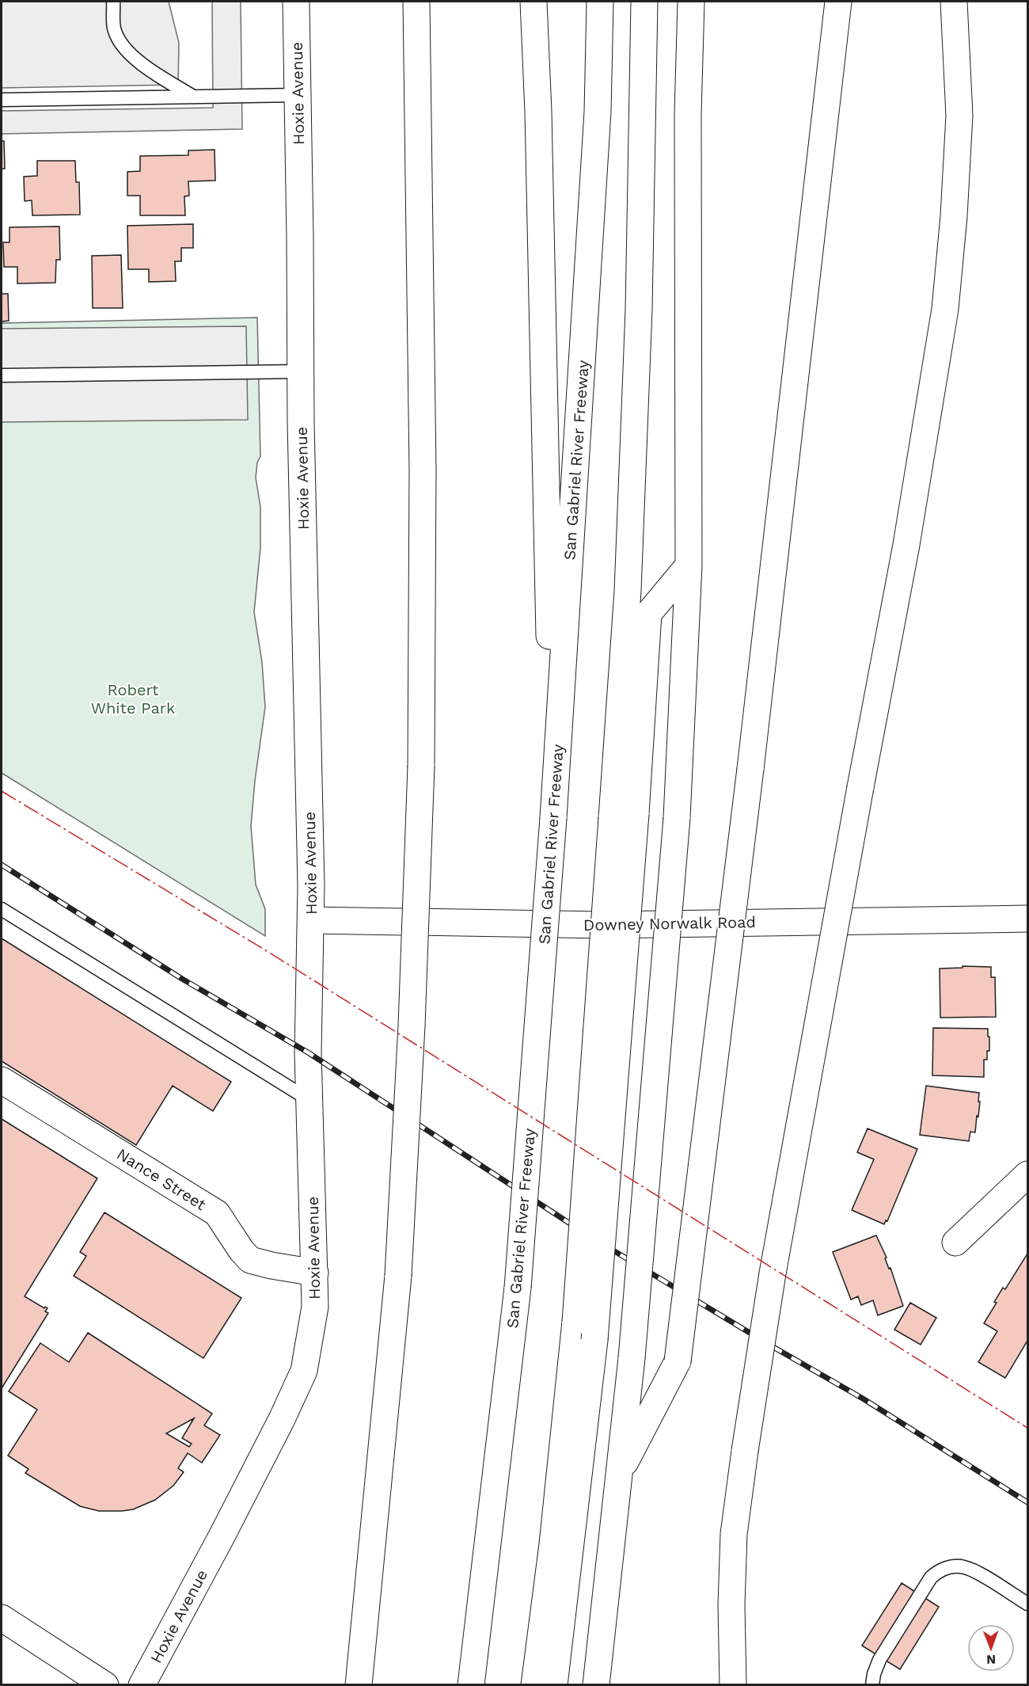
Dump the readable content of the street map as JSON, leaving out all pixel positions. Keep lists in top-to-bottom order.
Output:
{
  "streets": {
    "main road": [
      "Hoxie Avenue",
      "San Gabriel River Freeway",
      "Downey Norwalk Road",
      "Nance Street"
    ]
  },
  "crossings": [
    ["Hoxie Avenue", "Downey Norwalk Road"],
    ["Hoxie Avenue", "Nance Street"]
  ],
  "parks": ["Robert White Park"],
  "north": "bottom"
}
